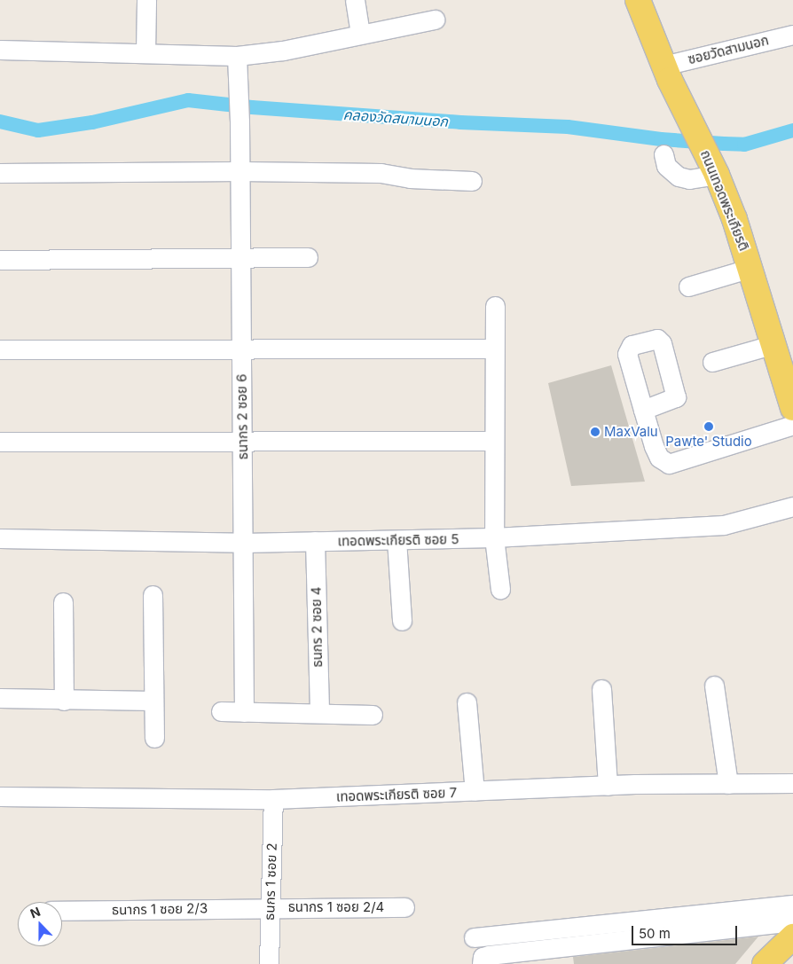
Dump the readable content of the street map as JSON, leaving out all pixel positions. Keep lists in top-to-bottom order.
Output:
{
  "streets": {
    "main road": ["ถนนเทอดพระเกียรติ"],
    "street": [
      "ซอยวัดสามนอก",
      "ธนากร 2 ซอย 6",
      "เทอดพระเกียรติ ซอย 5",
      "ธนกร 2 ซอย 4",
      "เทอดพระเกียรติ ซอย 7",
      "ธนกร 1 ซอย 2",
      "ธนากร 1 ซอย 2/4",
      "ธนากร 1 ซอย 2/3"
    ]
  },
  "crossings": [
    ["ซอยวัดสามนอก", "ถนนเทอดพระเกียรติ"],
    ["ธนากร 2 ซอย 6", "เทอดพระเกียรติ ซอย 5"],
    ["เทอดพระเกียรติ ซอย 5", "ธนกร 2 ซอย 4"],
    ["เทอดพระเกียรติ ซอย 7", "ธนกร 1 ซอย 2"],
    ["ธนกร 1 ซอย 2", "ธนากร 1 ซอย 2/4"],
    ["ธนกร 1 ซอย 2", "ธนากร 1 ซอย 2/3"],
    ["ธนากร 1 ซอย 2/4", "ธนากร 1 ซอย 2/3"]
  ],
  "water": ["คลองวัดสนามนอก"],
  "places": ["Pawte' Studio", "MaxValu"],
  "scale_bar": "50 m",
  "north": "top"
}
